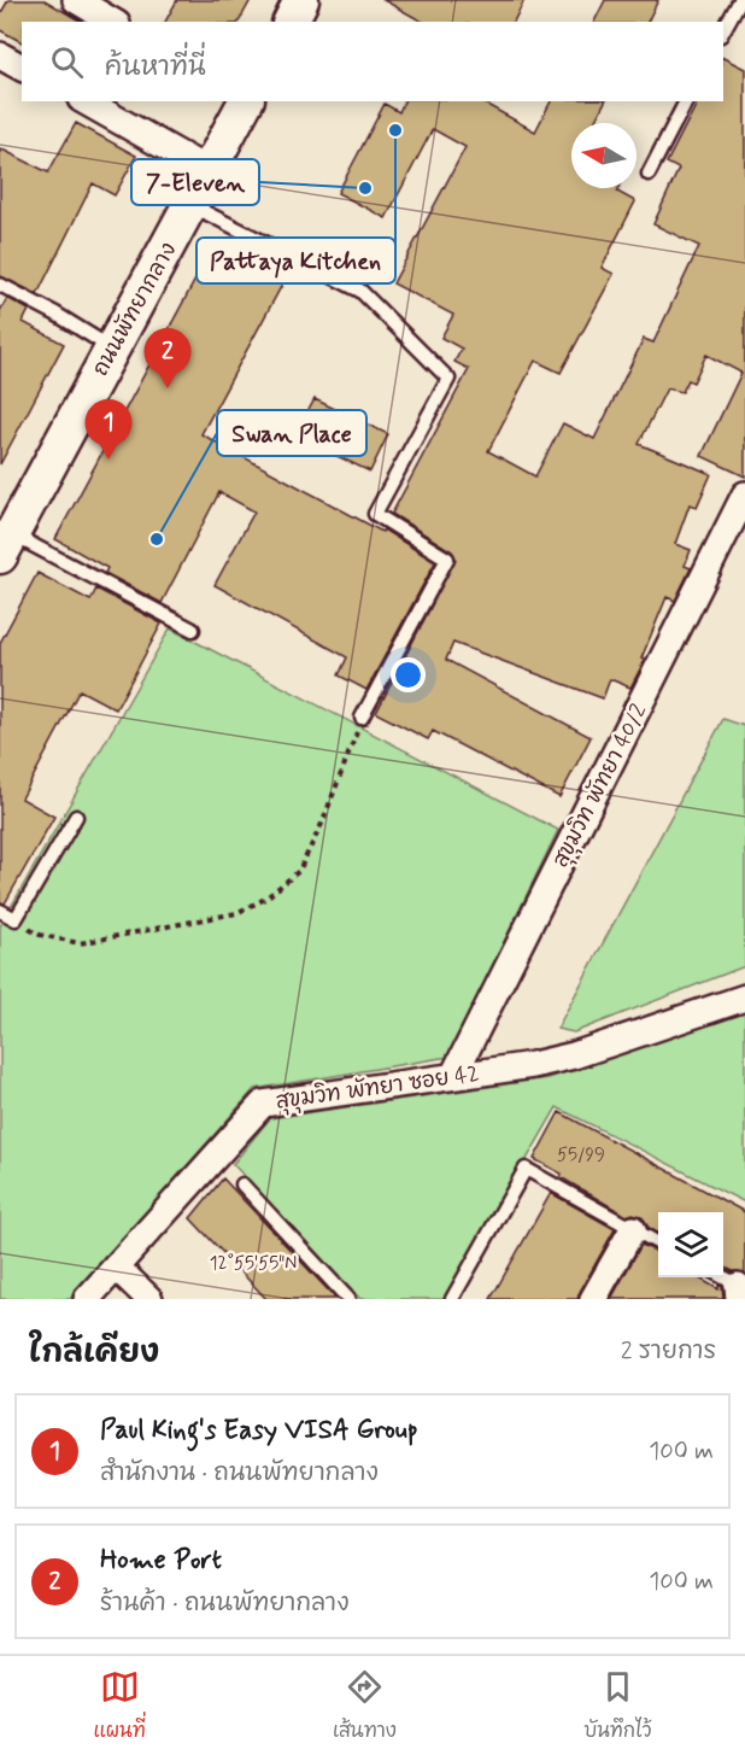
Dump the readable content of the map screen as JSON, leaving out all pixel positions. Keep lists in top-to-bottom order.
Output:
{
  "streets": {
    "main road": ["ถนนพัทยากลาง"],
    "street": ["สุขุมวิท พัทยา 40/2", "สุขุมวิท พัทยา ซอย 42"]
  },
  "crossings": [
    ["สุขุมวิท พัทยา 40/2", "สุขุมวิท พัทยา ซอย 42"]
  ],
  "places": ["Pattaya Kitchen", "7-Eleven", "Swan Place"],
  "house_numbers": ["55/99"],
  "north": "left",
  "page": {
    "search": "ค้นหาที่นี่",
    "pins": ["2", "1"],
    "heading": ["ใกล้เคียง", "2 รายการ"],
    "list": [
      {
        "mark": "1",
        "name": "Paul King's Easy VISA Group",
        "note": "สำนักงาน · ถนนพัทยากลาง",
        "value": "100 m"
      },
      {
        "mark": "2",
        "name": "Home Port",
        "note": "ร้านค้า · ถนนพัทยากลาง",
        "value": "100 m"
      }
    ],
    "nav": ["แผนที่", "เส้นทาง", "บันทึกไว้"]
  },
  "coordinates": ["12°55'55\"N"]
}
